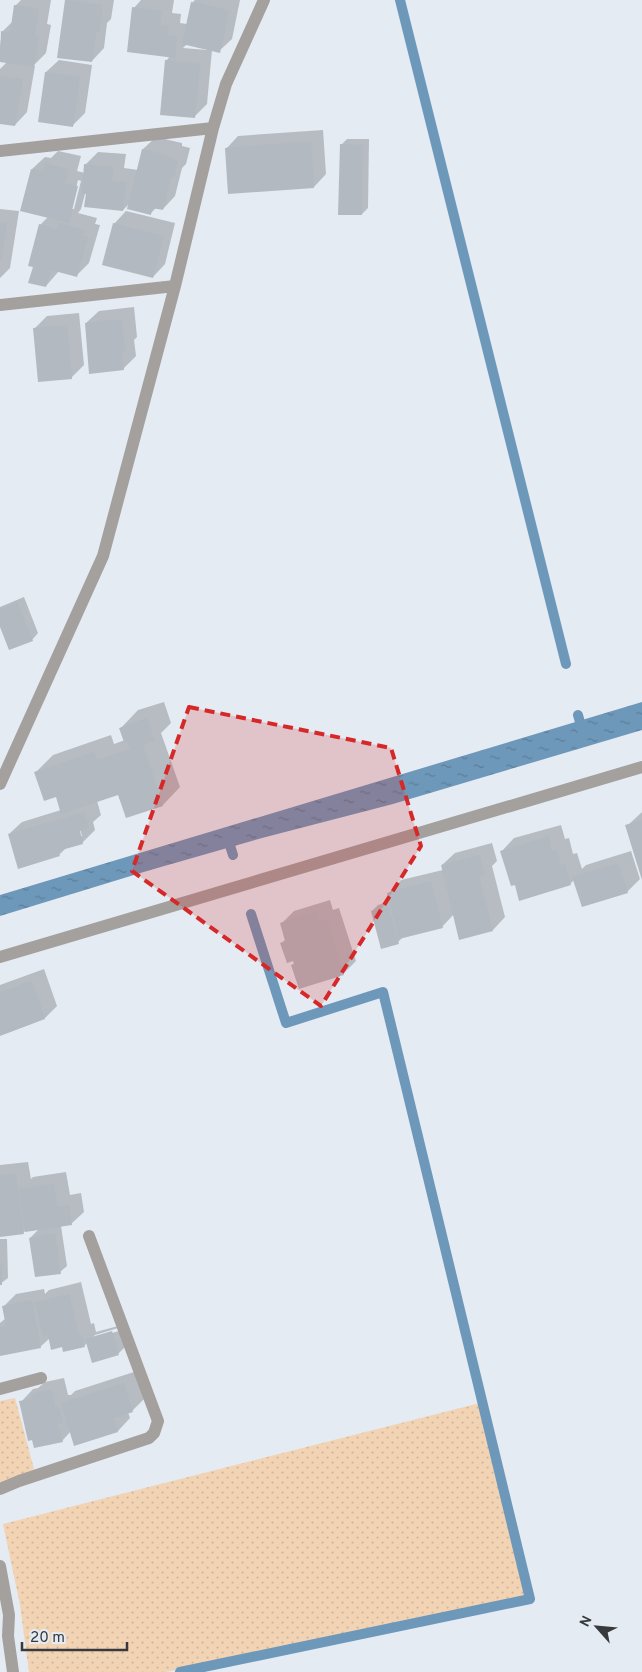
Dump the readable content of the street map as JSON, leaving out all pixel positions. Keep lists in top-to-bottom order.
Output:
{
  "scale_bar": "20 m",
  "north": "top left"
}
